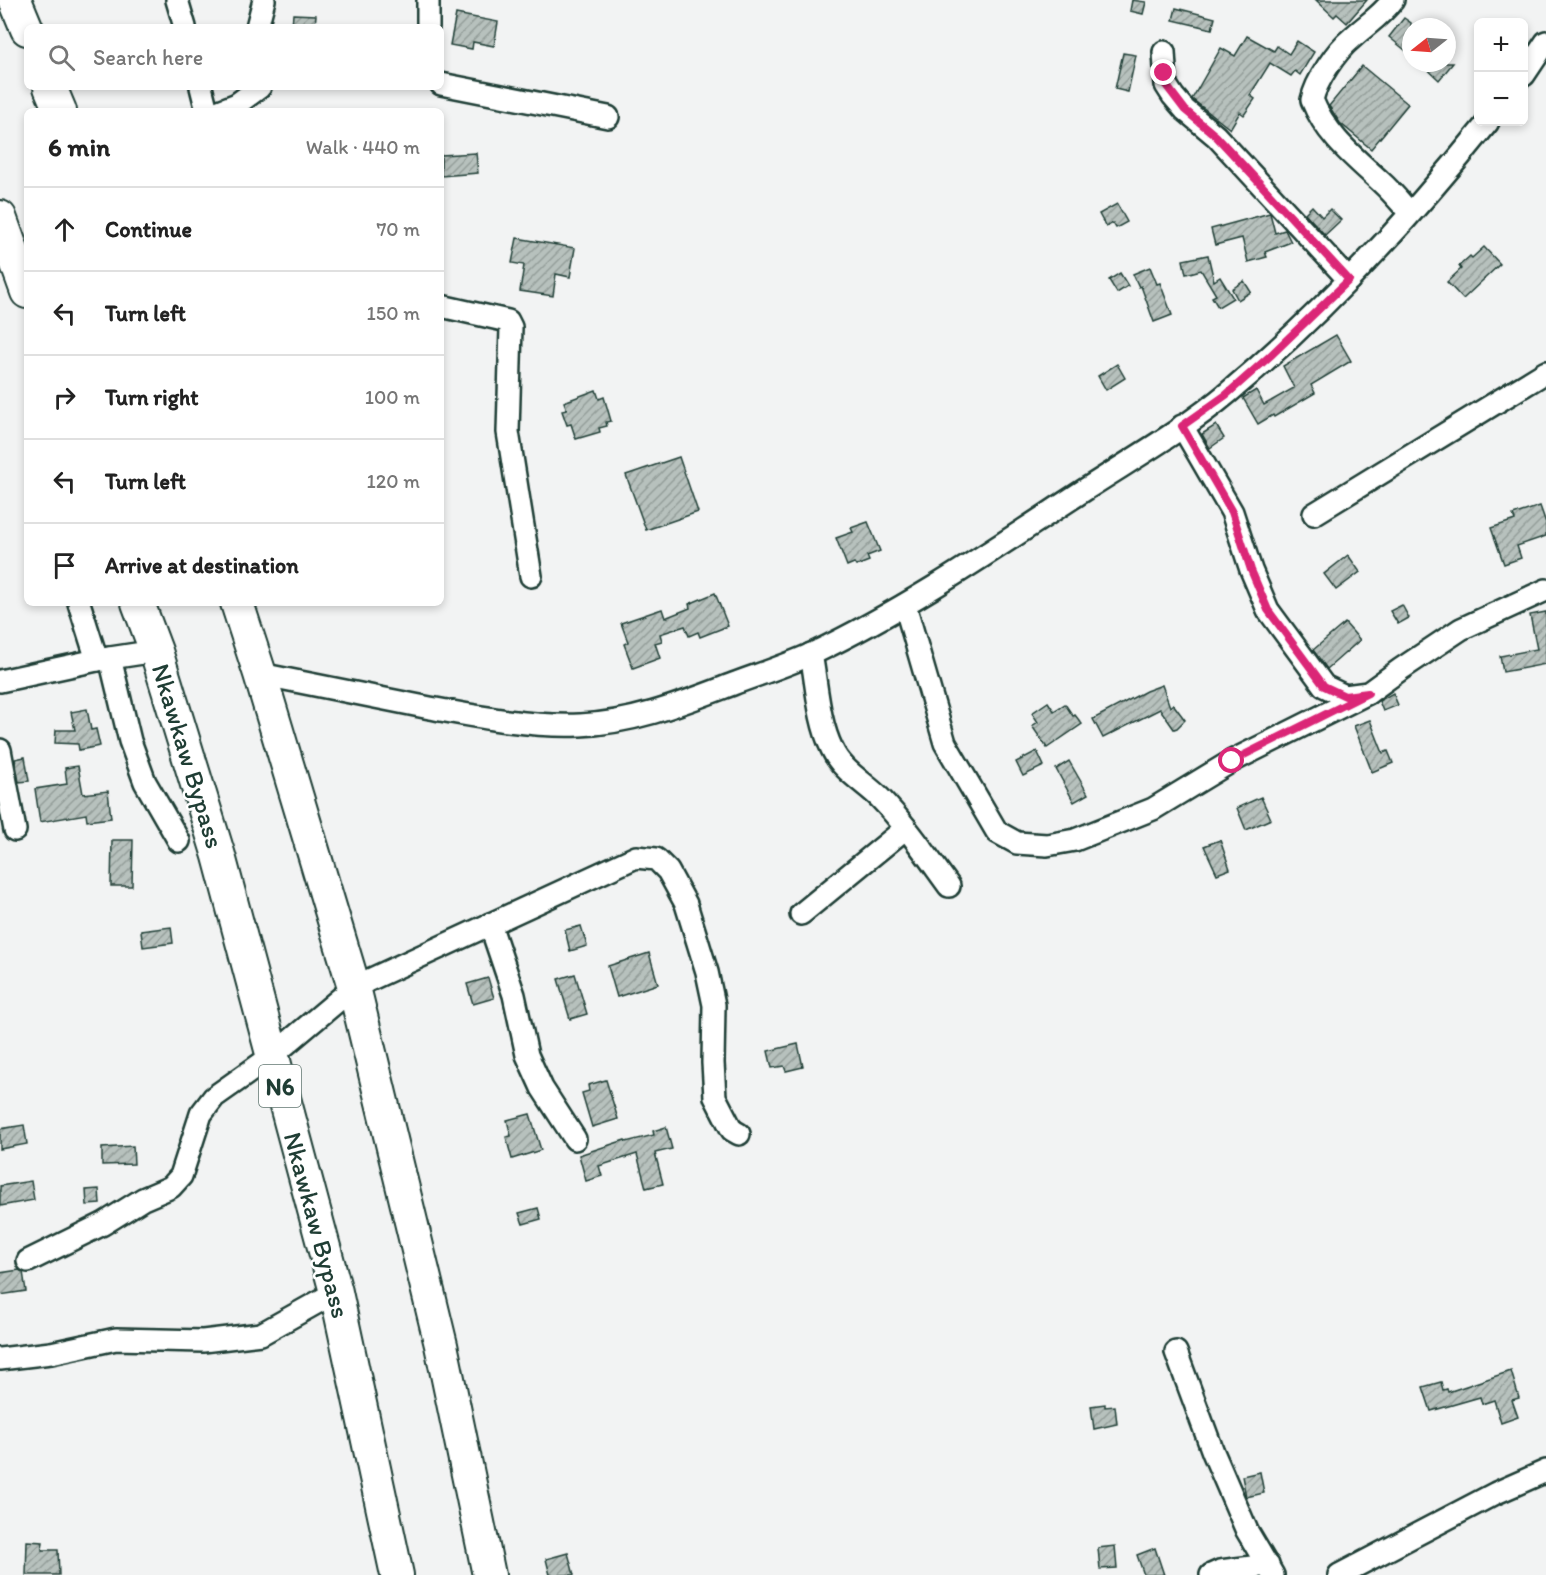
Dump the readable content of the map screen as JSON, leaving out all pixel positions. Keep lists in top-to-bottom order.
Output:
{
  "streets": {
    "highway": ["Nkawkaw Bypass", "N6"]
  },
  "north": "left",
  "page": {
    "map_buttons": ["+", "−"],
    "search": "Search here",
    "heading": ["6 min", "Walk · 440 m"],
    "list": [
      ["Continue", "70 m"],
      ["Turn left", "150 m"],
      ["Turn right", "100 m"],
      ["Turn left", "120 m"],
      "Arrive at destination"
    ]
  }
}
